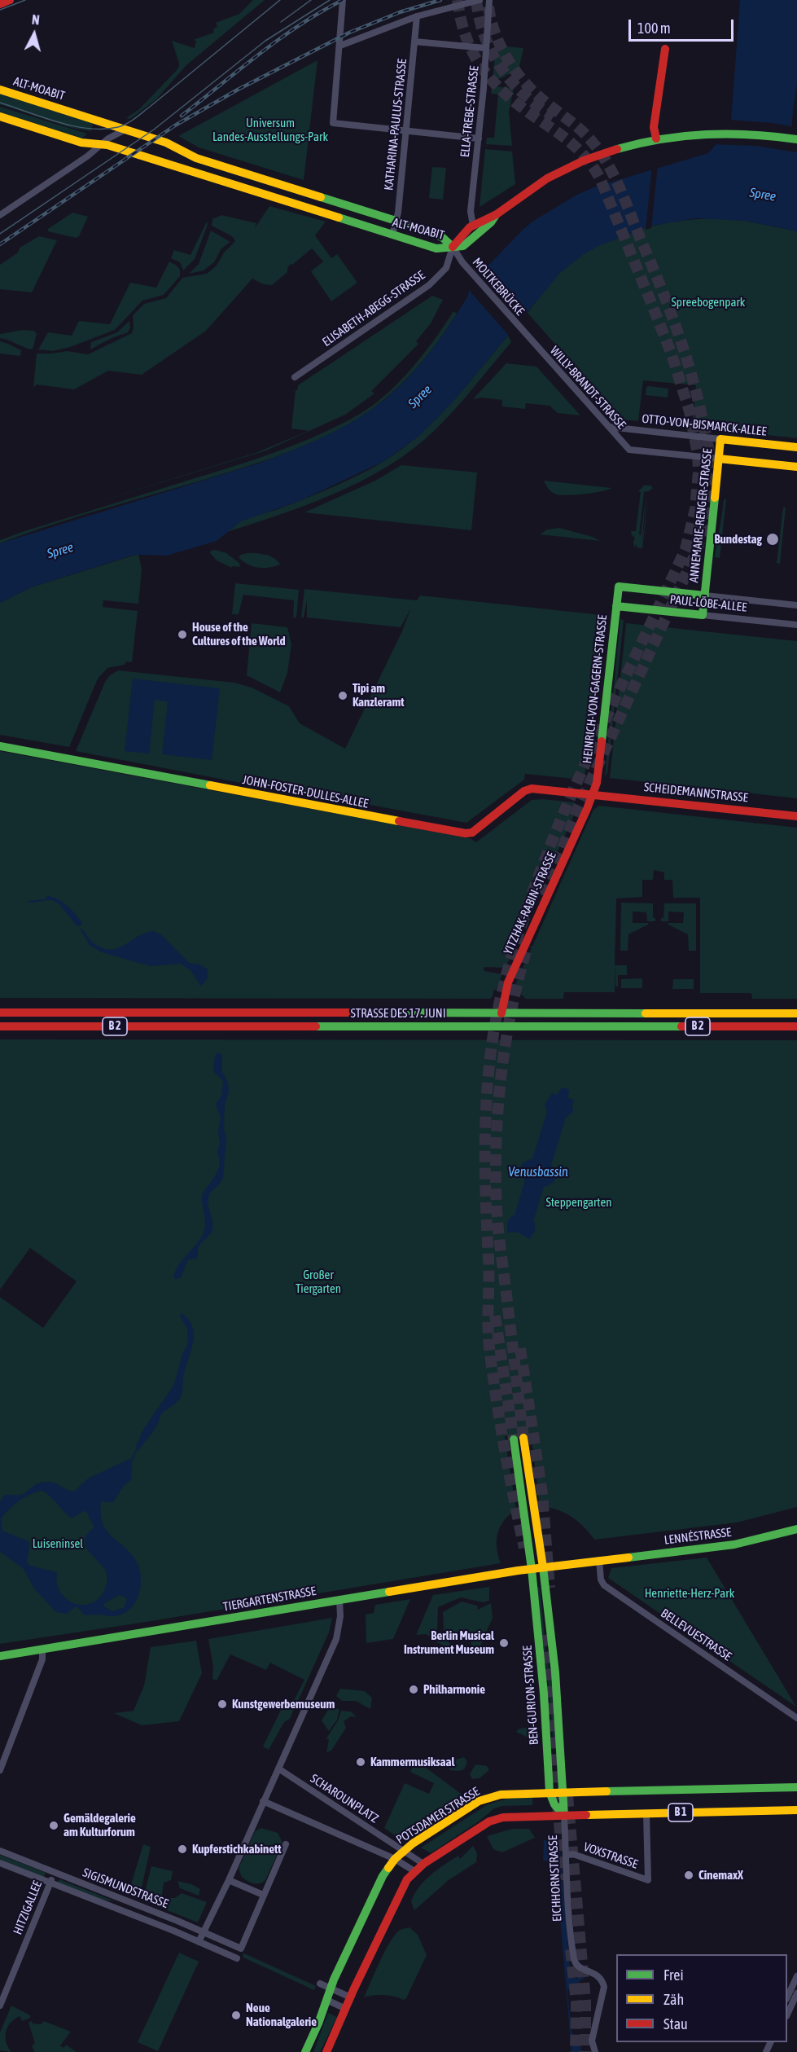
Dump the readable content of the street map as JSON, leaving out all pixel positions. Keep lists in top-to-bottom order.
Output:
{
  "streets": {
    "main road": [
      "ALT-MOABIT",
      "OTTO-VON-BISMARCK-ALLEE",
      "ANNEMARIE-RENGER-STRASSE",
      "PAUL-LÖBE-ALLEE",
      "HEINRICH-VON-GAGERN-STRASSE",
      "JOHN-FOSTER-DULLES-ALLEE",
      "SCHEIDEMANNSTRASSE",
      "YITZHAK-RABIN-STRASSE",
      "STRASSE DES 17. JUNI",
      "B 2",
      "LENNÉSTRASSE",
      "TIERGARTENSTRASSE",
      "BEN-GURION-STRASSE",
      "B 1",
      "POTSDAMER STRASSE",
      "EICHHORNSTRASSE"
    ],
    "street": [
      "ELLA-TREBE-STRASSE",
      "KATHARINA-PAULUS-STRASSE",
      "MOLTKEBRÜCKE",
      "ELISABETH-ABEGG-STRASSE",
      "WILLY-BRANDT-STRASSE",
      "BELLEVUESTRASSE",
      "SCHAROUNPLATZ",
      "VOXSTRASSE",
      "SIGISMUNDSTRASSE",
      "HITZIGALLEE"
    ]
  },
  "crossings": [
    ["ALT-MOABIT", "KATHARINA-PAULUS-STRASSE"],
    ["ALT-MOABIT", "MOLTKEBRÜCKE"],
    ["ALT-MOABIT", "ELISABETH-ABEGG-STRASSE"],
    ["MOLTKEBRÜCKE", "ELISABETH-ABEGG-STRASSE"],
    ["MOLTKEBRÜCKE", "WILLY-BRANDT-STRASSE"],
    ["WILLY-BRANDT-STRASSE", "OTTO-VON-BISMARCK-ALLEE"],
    ["WILLY-BRANDT-STRASSE", "ANNEMARIE-RENGER-STRASSE"],
    ["OTTO-VON-BISMARCK-ALLEE", "ANNEMARIE-RENGER-STRASSE"],
    ["ANNEMARIE-RENGER-STRASSE", "PAUL-LÖBE-ALLEE"],
    ["PAUL-LÖBE-ALLEE", "HEINRICH-VON-GAGERN-STRASSE"],
    ["HEINRICH-VON-GAGERN-STRASSE", "JOHN-FOSTER-DULLES-ALLEE"],
    ["HEINRICH-VON-GAGERN-STRASSE", "SCHEIDEMANNSTRASSE"],
    ["HEINRICH-VON-GAGERN-STRASSE", "YITZHAK-RABIN-STRASSE"],
    ["JOHN-FOSTER-DULLES-ALLEE", "SCHEIDEMANNSTRASSE"],
    ["JOHN-FOSTER-DULLES-ALLEE", "YITZHAK-RABIN-STRASSE"],
    ["SCHEIDEMANNSTRASSE", "YITZHAK-RABIN-STRASSE"],
    ["YITZHAK-RABIN-STRASSE", "STRASSE DES 17. JUNI"],
    ["LENNÉSTRASSE", "TIERGARTENSTRASSE"],
    ["LENNÉSTRASSE", "BELLEVUESTRASSE"],
    ["LENNÉSTRASSE", "BEN-GURION-STRASSE"],
    ["TIERGARTENSTRASSE", "BEN-GURION-STRASSE"],
    ["BEN-GURION-STRASSE", "B 1"],
    ["BEN-GURION-STRASSE", "POTSDAMER STRASSE"],
    ["BEN-GURION-STRASSE", "EICHHORNSTRASSE"],
    ["SCHAROUNPLATZ", "B 1"],
    ["SCHAROUNPLATZ", "POTSDAMER STRASSE"],
    ["B 1", "VOXSTRASSE"],
    ["B 1", "EICHHORNSTRASSE"],
    ["POTSDAMER STRASSE", "EICHHORNSTRASSE"],
    ["VOXSTRASSE", "EICHHORNSTRASSE"],
    ["SIGISMUNDSTRASSE", "HITZIGALLEE"]
  ],
  "water": ["Spree", "Venusbassin"],
  "parks": [
    "Universum Landes-Ausstellungs-Park",
    "Spreebogenpark",
    "Steppengarten",
    "Großer Tiergarten",
    "Luiseninsel",
    "Henriette-Herz-Park"
  ],
  "places": [
    "Bundestag",
    "House of the Cultures of the World",
    "Tipi am Kanzleramt",
    "Berlin Musical Instrument Museum",
    "Philharmonie",
    "Kunstgewerbemuseum",
    "Kammermusiksaal",
    "Gemäldegalerie am Kulturforum",
    "Kupferstichkabinett",
    "CinemaxX",
    "Neue Nationalgalerie"
  ],
  "legend": ["Frei", "Zäh", "Stau"],
  "scale_bar": "100 m",
  "north": "top"
}
